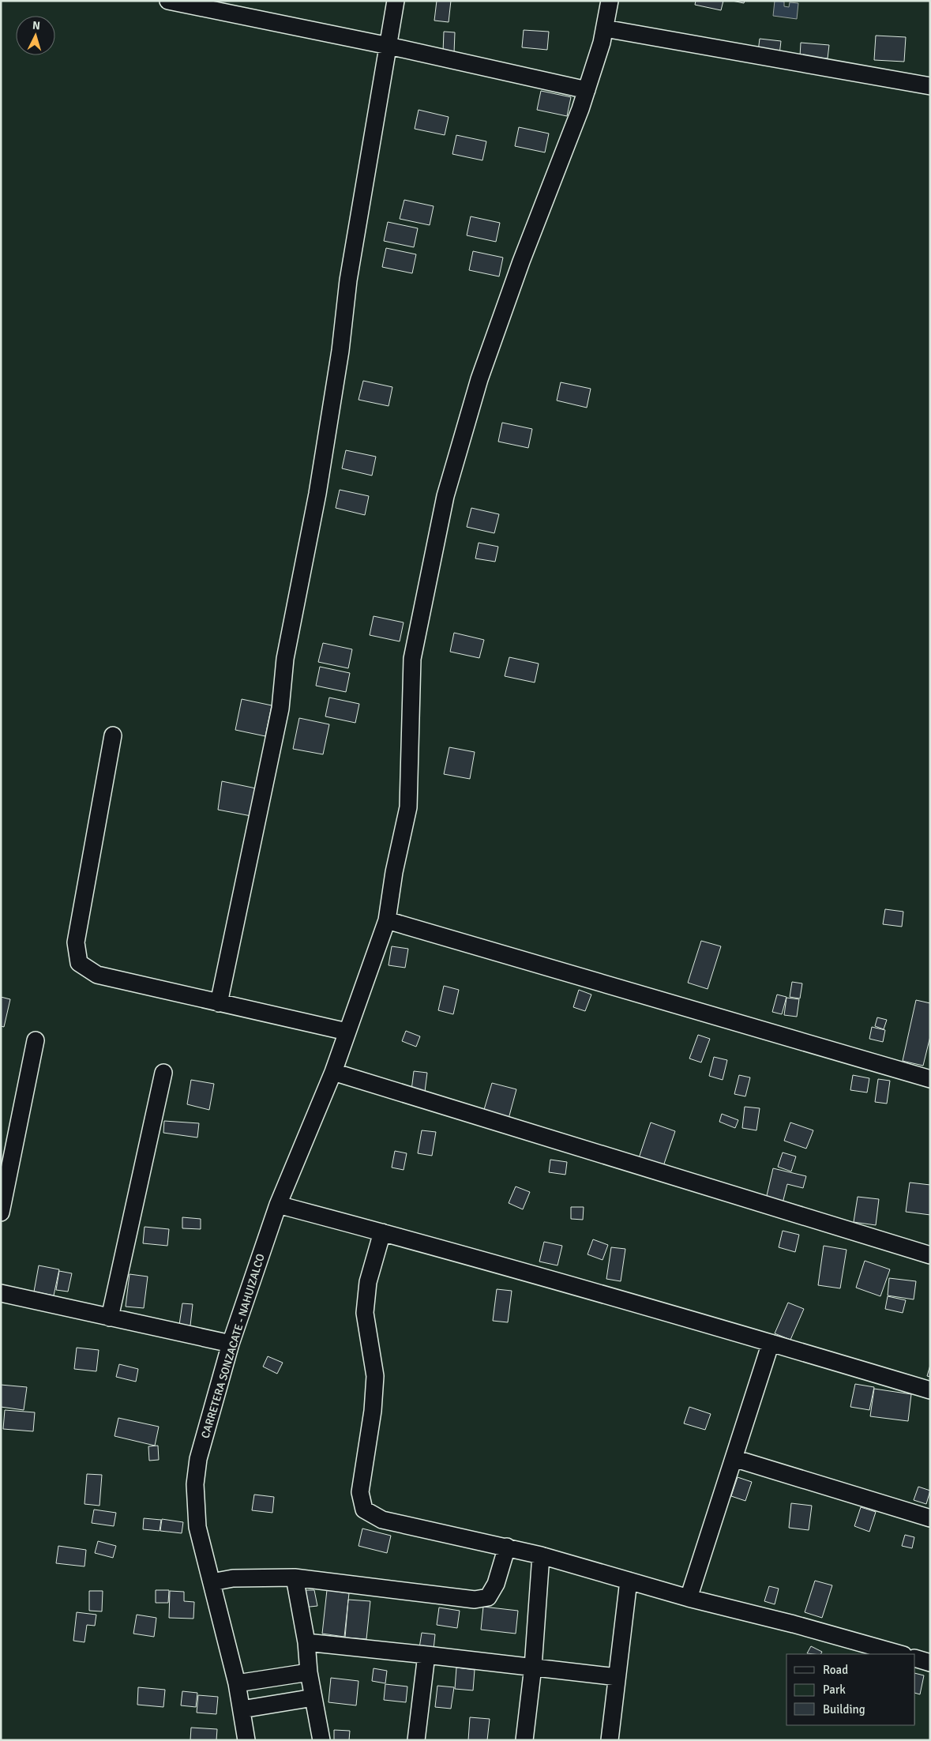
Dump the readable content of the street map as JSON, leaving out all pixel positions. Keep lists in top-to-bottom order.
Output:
{
  "streets": {
    "street": ["CARRETERA SONZACATE - NAHUIZALCO"]
  },
  "legend": ["Road", "Park", "Building"],
  "north": "top"
}
